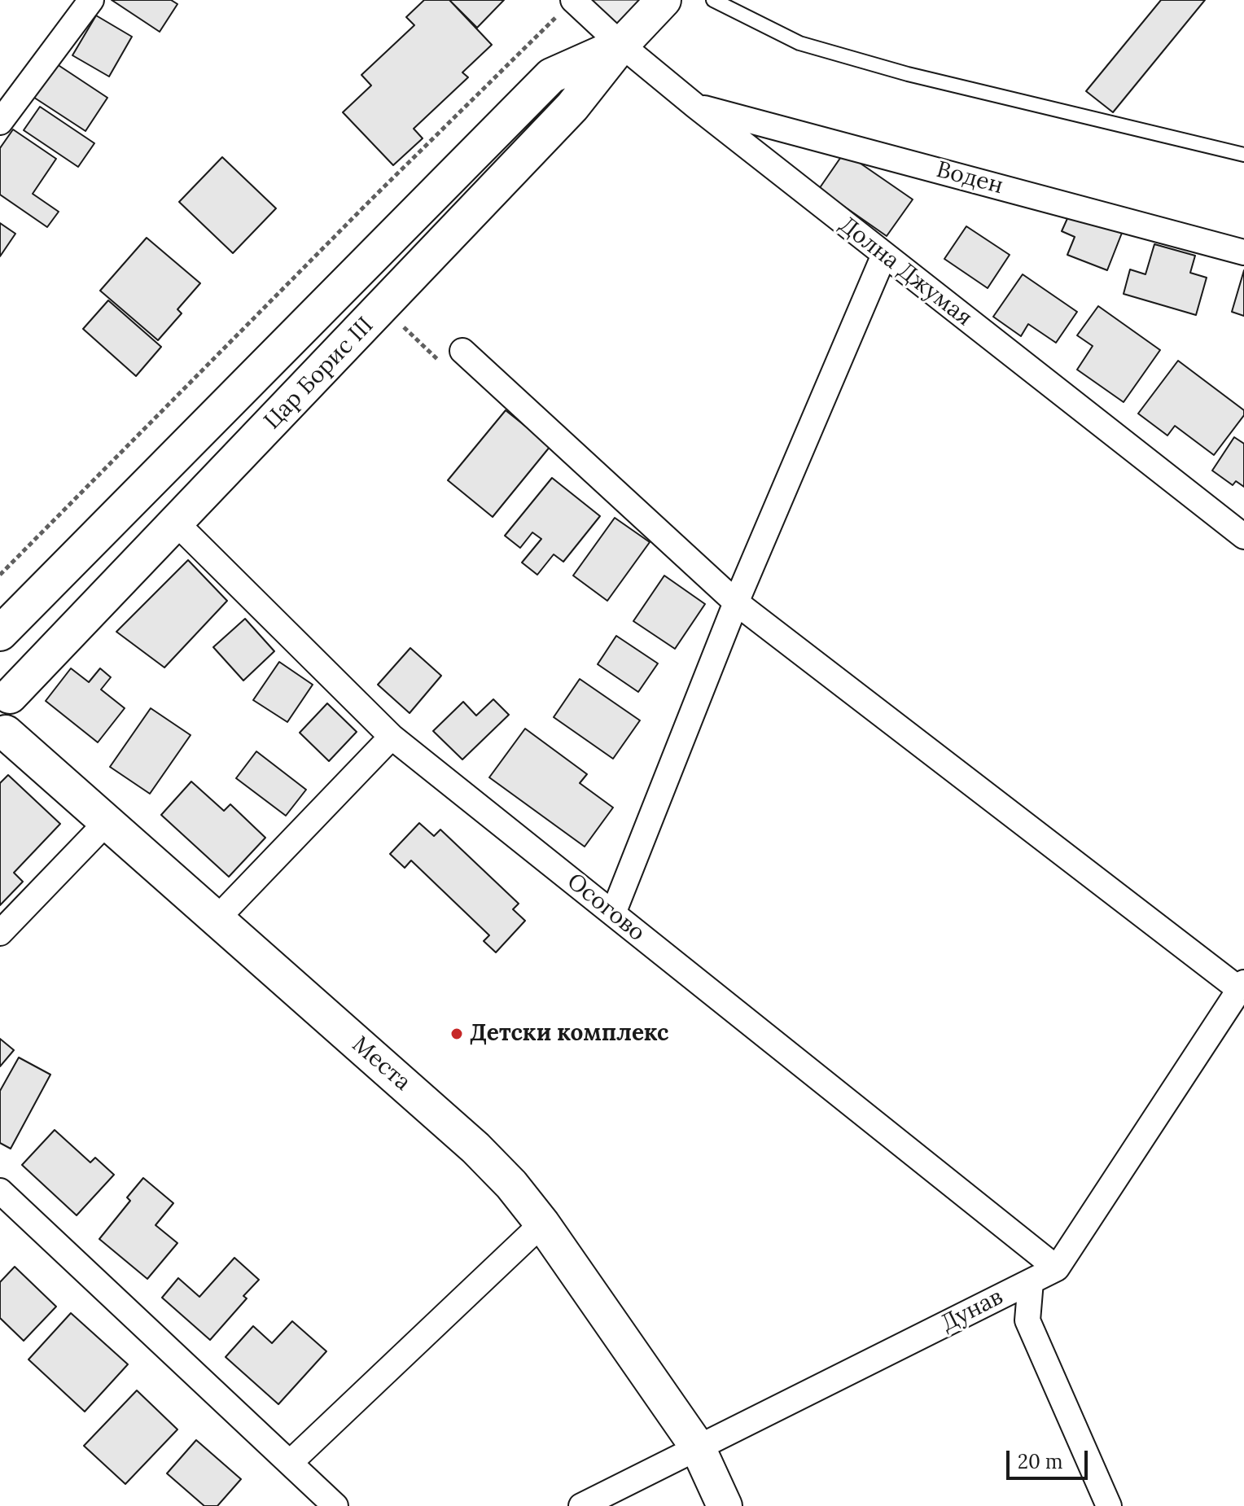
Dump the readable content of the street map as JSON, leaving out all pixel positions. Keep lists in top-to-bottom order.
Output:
{
  "streets": {
    "main road": ["Цар Борис III", "Места"],
    "street": [
      "Воден",
      "Долна Джумая",
      "Осогово",
      "Дунав"
    ]
  },
  "crossings": [
    ["Воден", "Долна Джумая"],
    ["Долна Джумая", "Цар Борис III"],
    ["Цар Борис III", "Осогово"],
    ["Осогово", "Дунав"],
    ["Места", "Дунав"]
  ],
  "places": ["Детски комплекс"],
  "scale_bar": "20 m"
}
